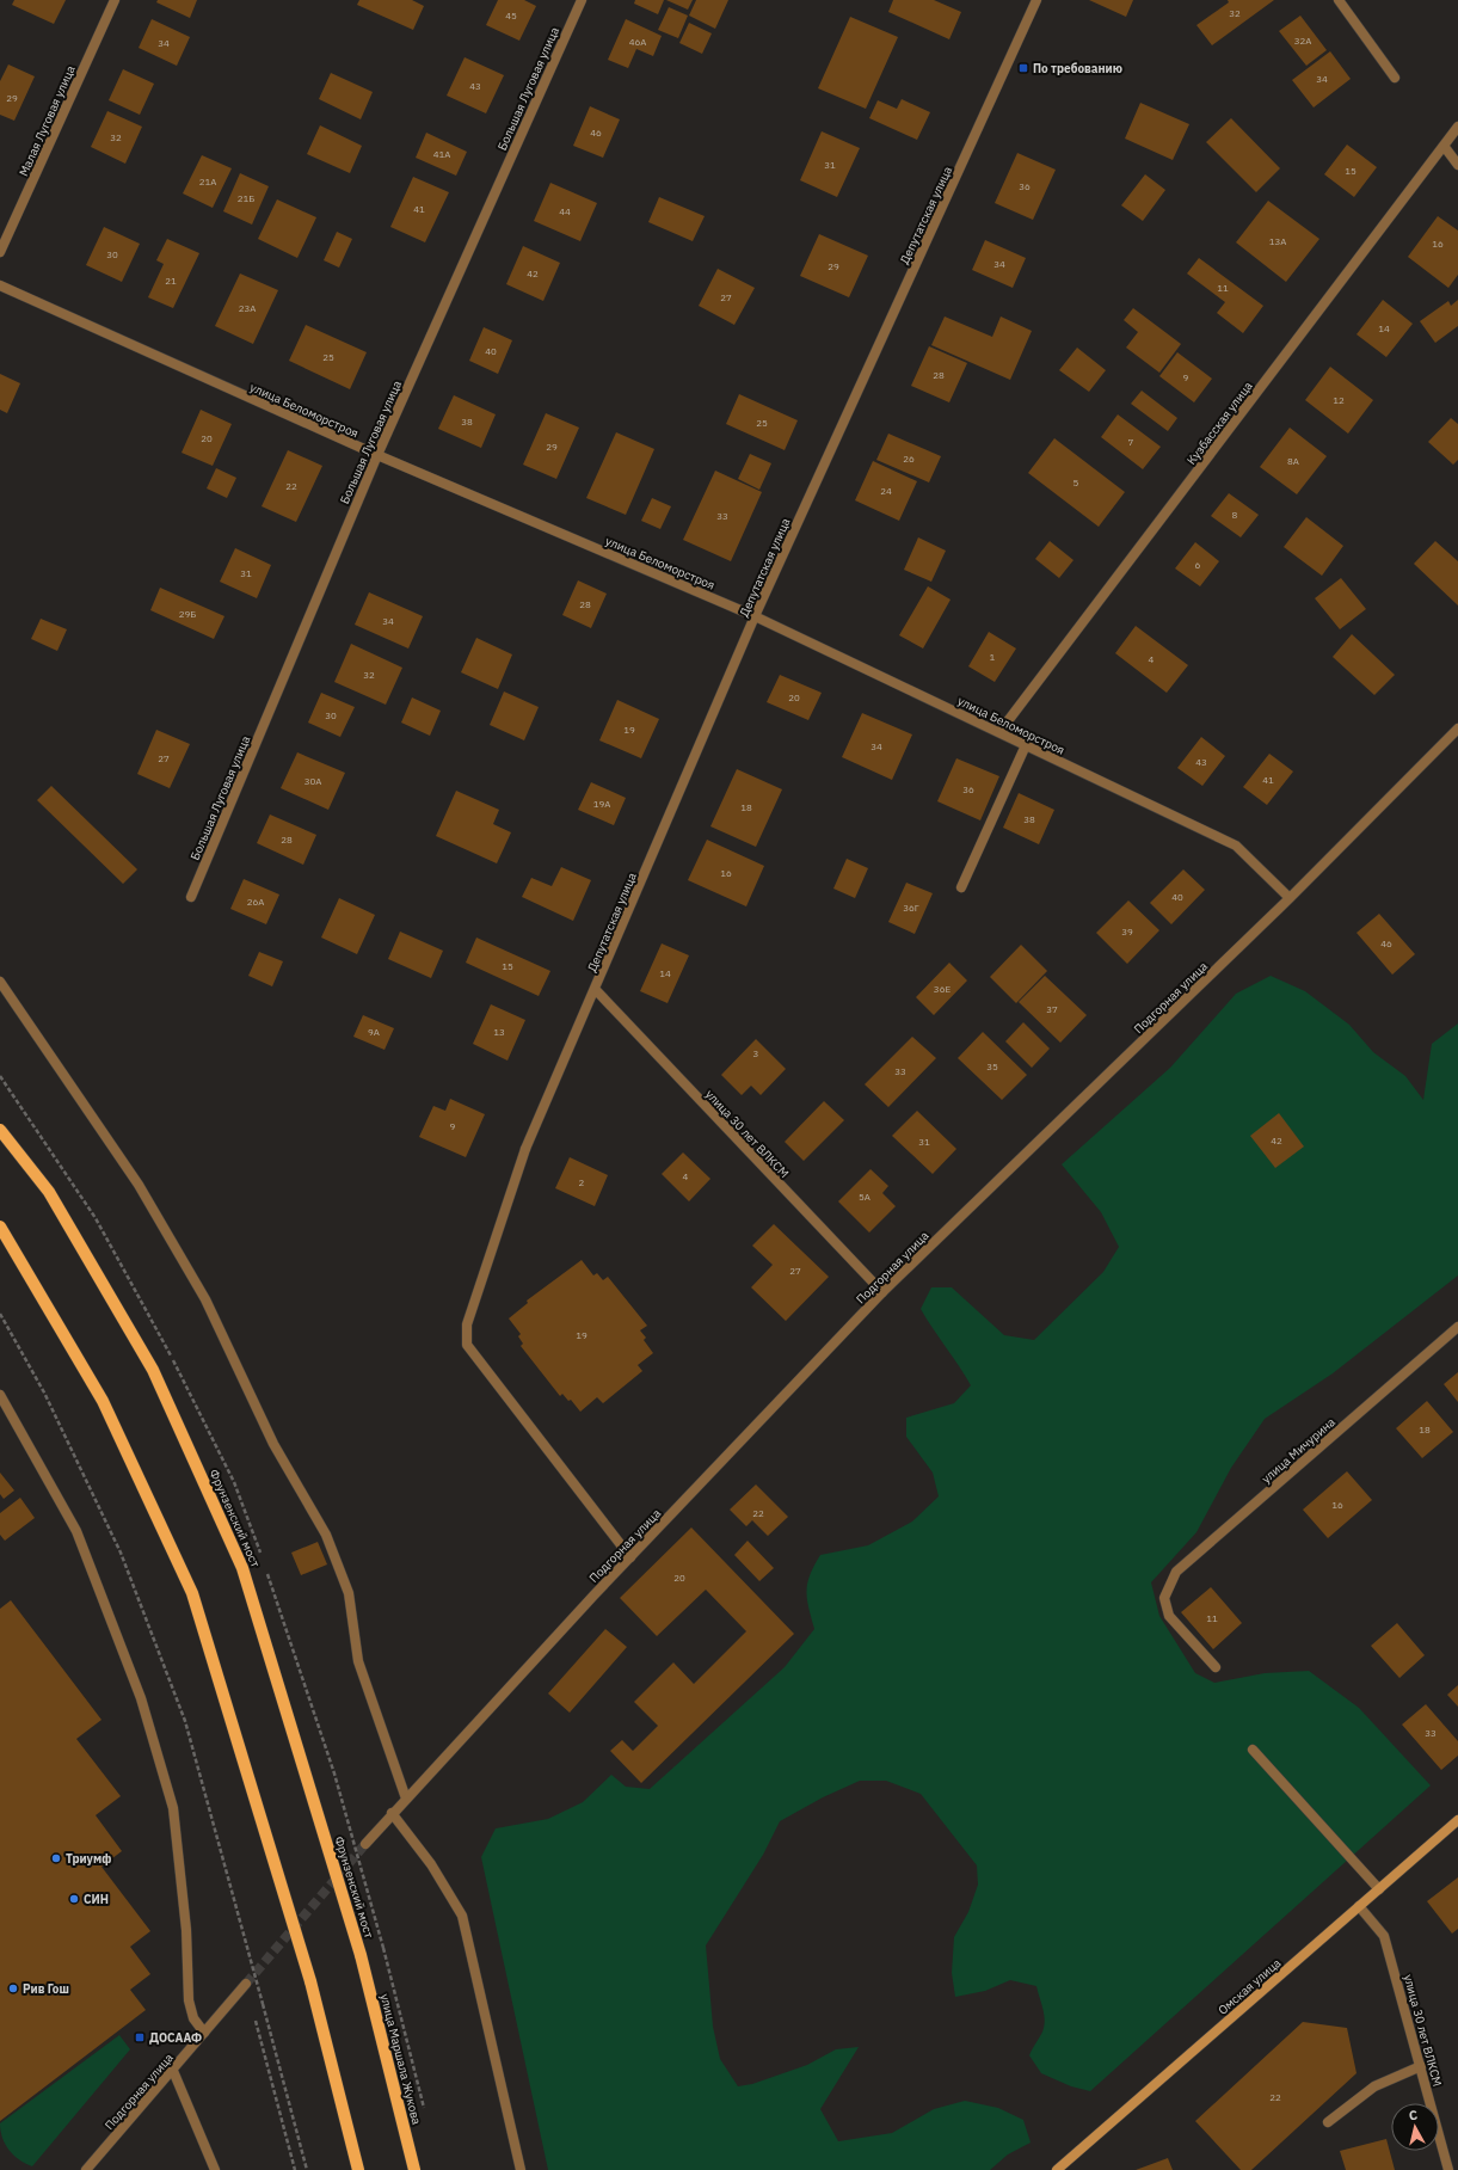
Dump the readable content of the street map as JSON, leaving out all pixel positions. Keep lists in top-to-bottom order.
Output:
{
  "streets": {
    "main road": ["Фрунзенский мост", "Омская улица", "улица Маршала Жукова"],
    "street": [
      "Большая Луговая улица",
      "Малая Луговая улица",
      "Депутатская улица",
      "улица Беломорстроя",
      "Кузбасская улица",
      "Подгорная улица",
      "улица 30 лет ВЛКСМ",
      "улица Мичурина"
    ]
  },
  "crossings": [
    ["Большая Луговая улица", "улица Беломорстроя"],
    ["Депутатская улица", "улица Беломорстроя"],
    ["Депутатская улица", "Подгорная улица"],
    ["Депутатская улица", "улица 30 лет ВЛКСМ"],
    ["улица Беломорстроя", "Кузбасская улица"],
    ["улица Беломорстроя", "Подгорная улица"],
    ["Подгорная улица", "улица 30 лет ВЛКСМ"],
    ["улица 30 лет ВЛКСМ", "Омская улица"],
    ["Фрунзенский мост", "улица Маршала Жукова"]
  ],
  "places": {
    "transit": ["По требованию", "ДОСААФ"],
    "other": ["Триумф", "СИН", "Рив Гош"]
  },
  "house_numbers": [
    "32",
    "45",
    "32А",
    "46А",
    "34",
    "34",
    "43",
    "29",
    "46",
    "32",
    "41А",
    "31",
    "15",
    "21А",
    "36",
    "21Б",
    "41",
    "44",
    "13А",
    "16",
    "30",
    "34",
    "29",
    "42",
    "21",
    "11",
    "27",
    "23А",
    "14",
    "40",
    "25",
    "28",
    "9",
    "12",
    "38",
    "25",
    "20",
    "7",
    "29",
    "26",
    "8А",
    "5",
    "22",
    "24",
    "8",
    "33",
    "6",
    "31",
    "28",
    "29Б",
    "34",
    "1",
    "4",
    "32",
    "20",
    "30",
    "19",
    "34",
    "27",
    "43",
    "41",
    "30А",
    "36",
    "19А",
    "18",
    "38",
    "28",
    "16",
    "40",
    "26А",
    "36Г",
    "39",
    "46",
    "15",
    "14",
    "36Е",
    "37",
    "9А",
    "13",
    "3",
    "35",
    "33",
    "9",
    "42",
    "31",
    "4",
    "2",
    "5А",
    "27",
    "19",
    "18",
    "16",
    "22",
    "20",
    "11",
    "33",
    "22"
  ],
  "north": "top"
}
